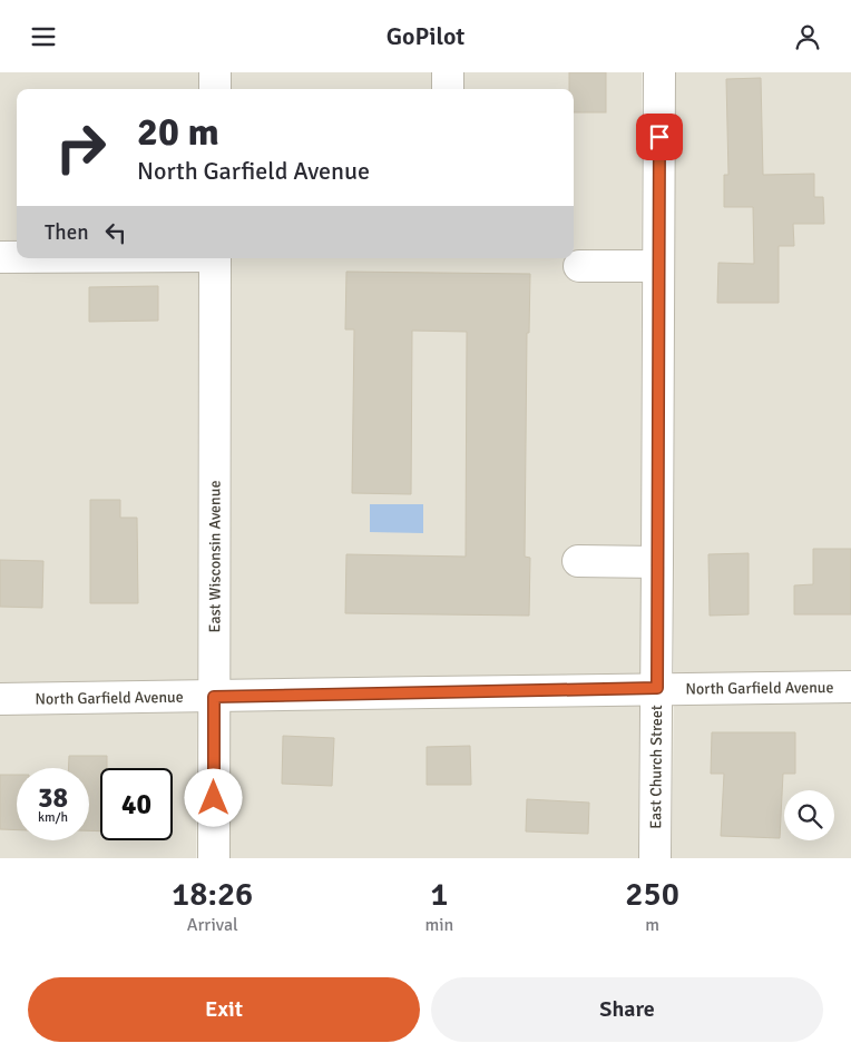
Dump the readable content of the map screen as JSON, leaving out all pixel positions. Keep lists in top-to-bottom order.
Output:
{
  "streets": {
    "street": ["East Wisconsin Avenue", "North Garfield Avenue", "East Church Street"]
  },
  "crossings": [
    ["East Wisconsin Avenue", "North Garfield Avenue"],
    ["North Garfield Avenue", "East Church Street"]
  ],
  "page": {
    "header": "GoPilot",
    "turn": ["20 m", "North Garfield Avenue"],
    "then": "Then",
    "speed": "38 km/h",
    "limit": "40",
    "eta": [
      "18:26",
      "Arrival",
      "1",
      "min",
      "250",
      "m"
    ],
    "buttons": ["Exit", "Share"]
  }
}
